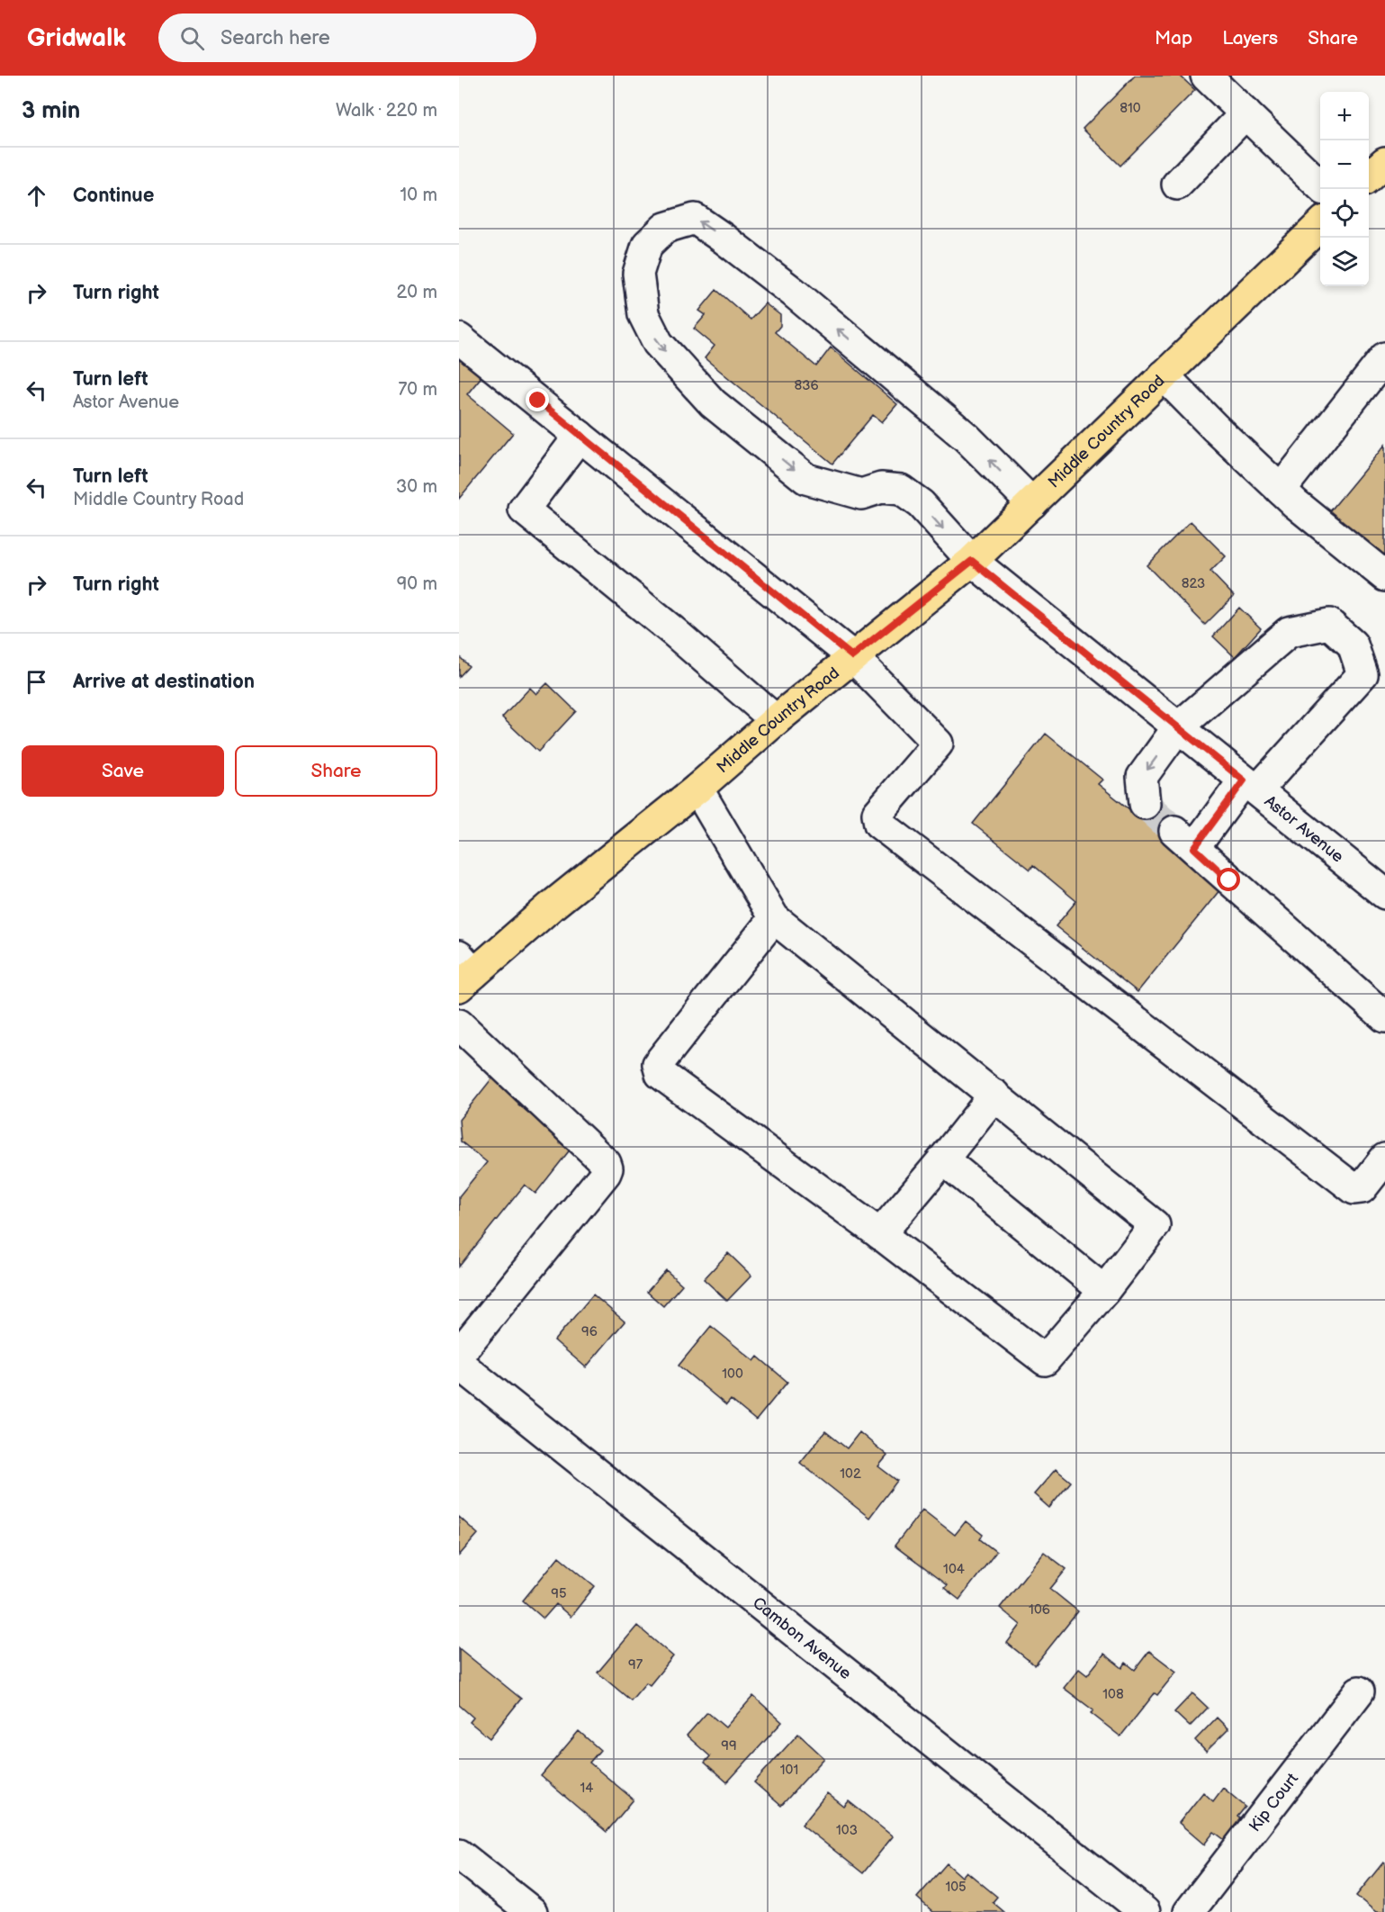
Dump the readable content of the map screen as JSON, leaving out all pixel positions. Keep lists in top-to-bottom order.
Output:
{
  "streets": {
    "main road": ["Middle Country Road"],
    "street": ["Astor Avenue", "Cambon Avenue", "Kip Court"]
  },
  "crossings": [
    ["Middle Country Road", "Astor Avenue"]
  ],
  "house_numbers": [
    "810",
    "836",
    "823",
    "96",
    "100",
    "102",
    "104",
    "95",
    "106",
    "97",
    "108",
    "99",
    "101",
    "14",
    "103",
    "105"
  ],
  "page": {
    "header": "Gridwalk",
    "search": "Search here",
    "nav": ["Map", "Layers", "Share"],
    "heading": ["3 min", "Walk · 220 m"],
    "map_buttons": ["+", "−"],
    "list": [
      ["Continue", "10 m"],
      ["Turn right", "20 m"],
      ["Turn left", "Astor Avenue", "70 m"],
      ["Turn left", "Middle Country Road", "30 m"],
      ["Turn right", "90 m"],
      "Arrive at destination"
    ],
    "buttons": ["Save", "Share"]
  }
}
